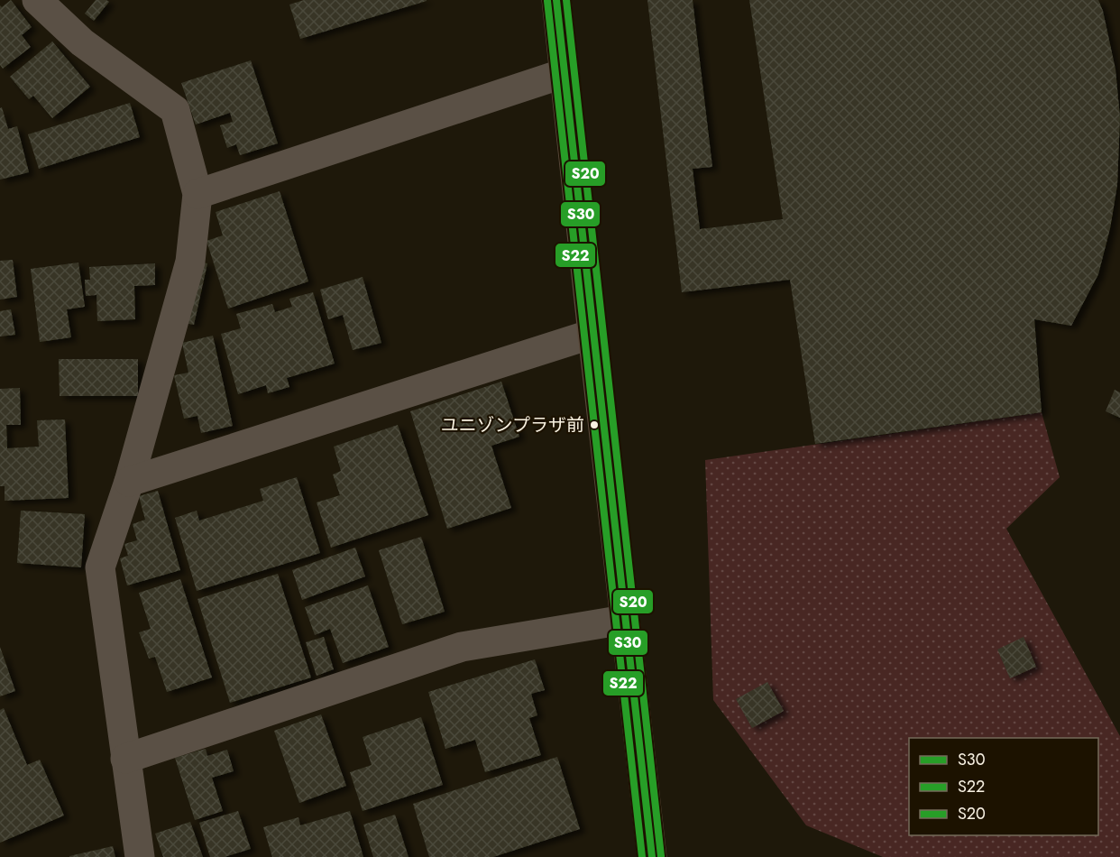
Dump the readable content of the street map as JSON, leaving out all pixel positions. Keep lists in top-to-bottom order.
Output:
{
  "places": ["ユニゾンプラザ前"],
  "lines": ["transit line S30", "transit line S20", "transit line S22"],
  "legend": ["S30", "S22", "S20"]
}
